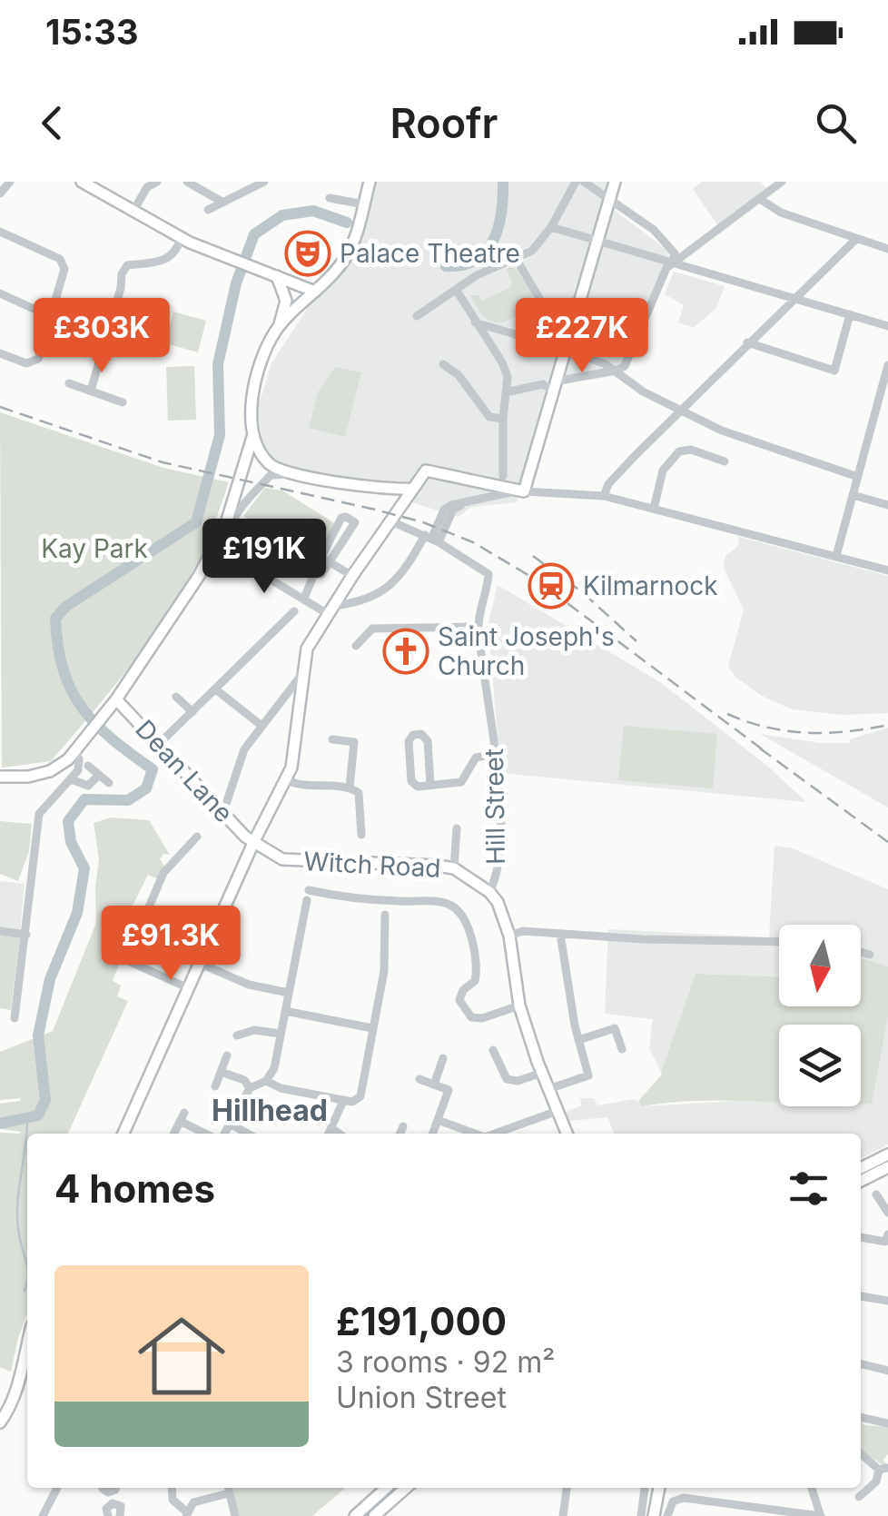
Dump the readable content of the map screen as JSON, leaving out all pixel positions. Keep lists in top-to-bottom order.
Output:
{
  "streets": {
    "main road": ["Dean Lane", "Hill Street", "Witch Road"]
  },
  "crossings": [
    ["Dean Lane", "Witch Road"],
    ["Hill Street", "Witch Road"]
  ],
  "districts": ["Hillhead"],
  "parks": ["Kay Park"],
  "places": {
    "theatre": ["Palace Theatre"],
    "station": ["Kilmarnock"],
    "church": ["Saint Joseph's Church"]
  },
  "north": "bottom",
  "page": {
    "status": "15:33",
    "header": "Roofr",
    "price": [
      "£303K",
      "£227K",
      "£191K",
      "£91.3K"
    ],
    "heading": "4 homes",
    "list": [
      {
        "name": "£191,000",
        "note": "3 rooms · 92 m² · Union Street"
      }
    ]
  }
}
